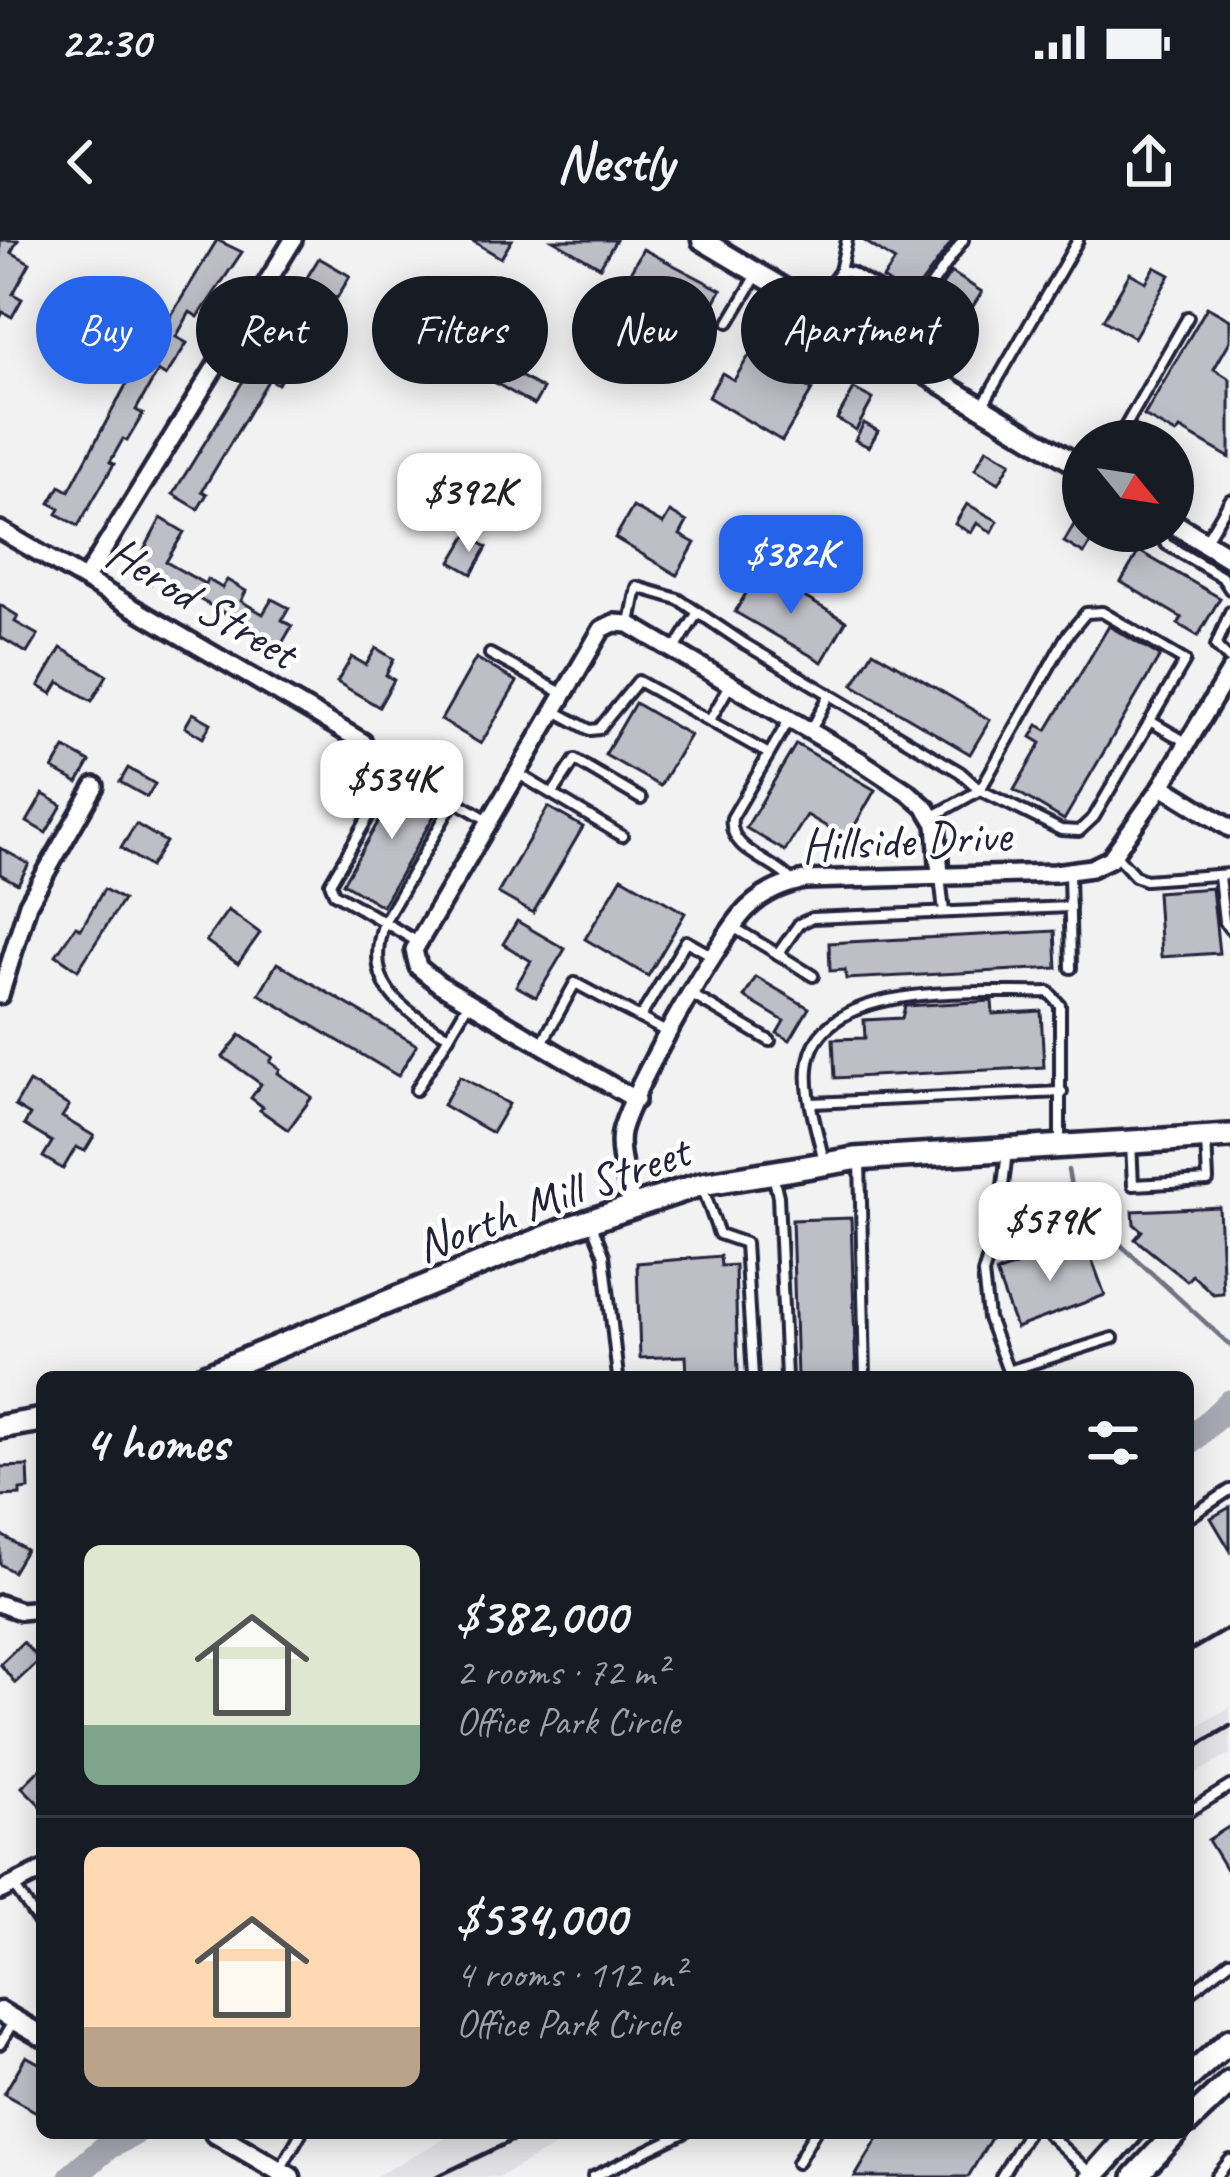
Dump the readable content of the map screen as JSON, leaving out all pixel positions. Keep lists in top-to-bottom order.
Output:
{
  "streets": {
    "main road": ["North Mill Street"],
    "street": ["Herod Street", "Hillside Drive"]
  },
  "crossings": [
    ["Hillside Drive", "North Mill Street"]
  ],
  "north": "bottom right",
  "page": {
    "status": "22:30",
    "header": "Nestly",
    "chip": [
      "Buy",
      "Rent",
      "Filters",
      "New",
      "Apartment"
    ],
    "price": [
      "$392K",
      "$382K",
      "$534K",
      "$579K"
    ],
    "heading": "4 homes",
    "list": [
      {
        "name": "$382,000",
        "note": "2 rooms · 72 m² · Office Park Circle"
      },
      {
        "name": "$534,000",
        "note": "4 rooms · 112 m² · Office Park Circle"
      }
    ]
  }
}
